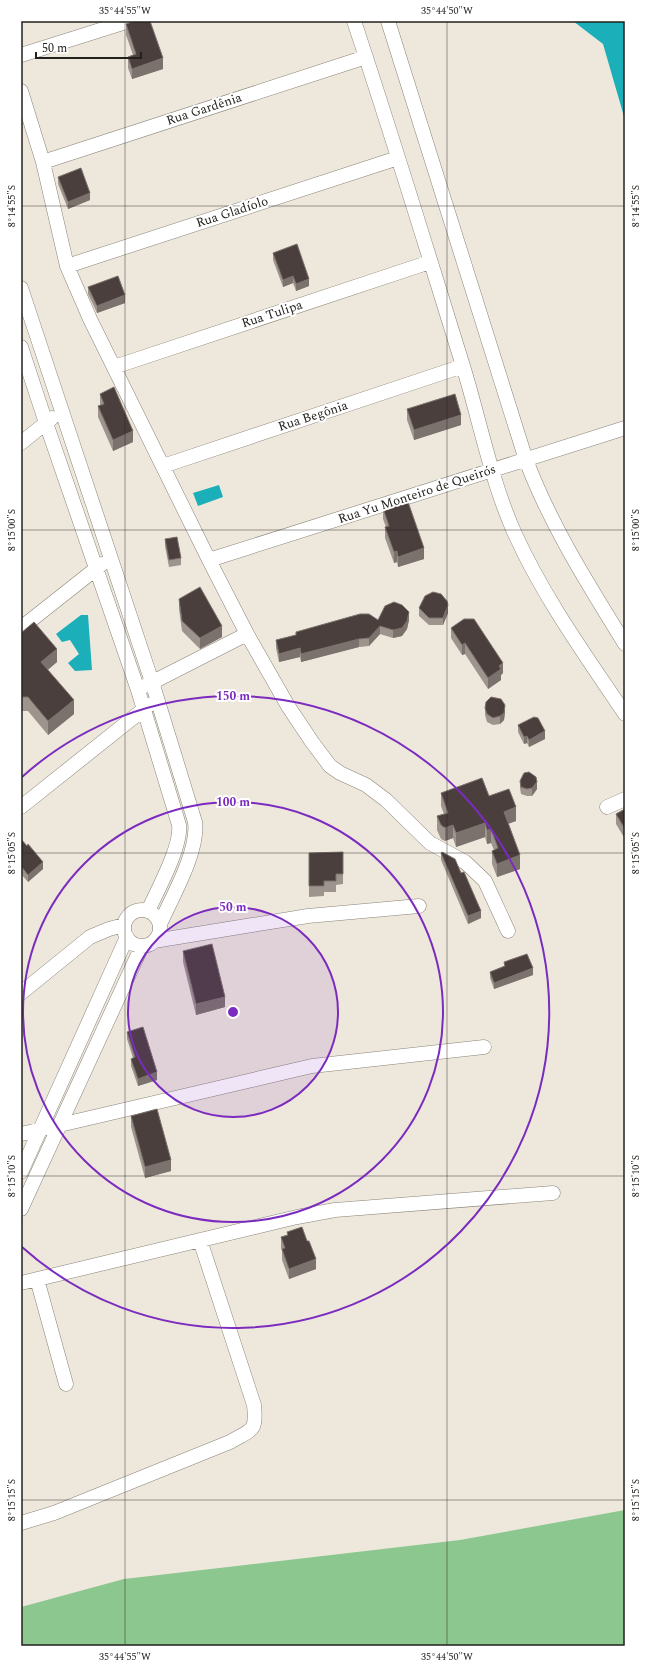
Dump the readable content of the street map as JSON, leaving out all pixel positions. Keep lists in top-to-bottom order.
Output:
{
  "streets": {
    "street": [
      "Rua Gardênia",
      "Rua Gladíolo",
      "Rua Tulipa",
      "Rua Begônia",
      "Rua Yu Monteiro de Queirós"
    ]
  },
  "scale_bar": "50 m",
  "coordinates": [
    "35°44'55\"W",
    "35°44'50\"W",
    "8°14'55\"S",
    "8°15'00\"S",
    "8°15'05\"S",
    "8°15'10\"S",
    "8°15'15\"S"
  ],
  "rings": ["150 m", "100 m", "50 m"]
}
